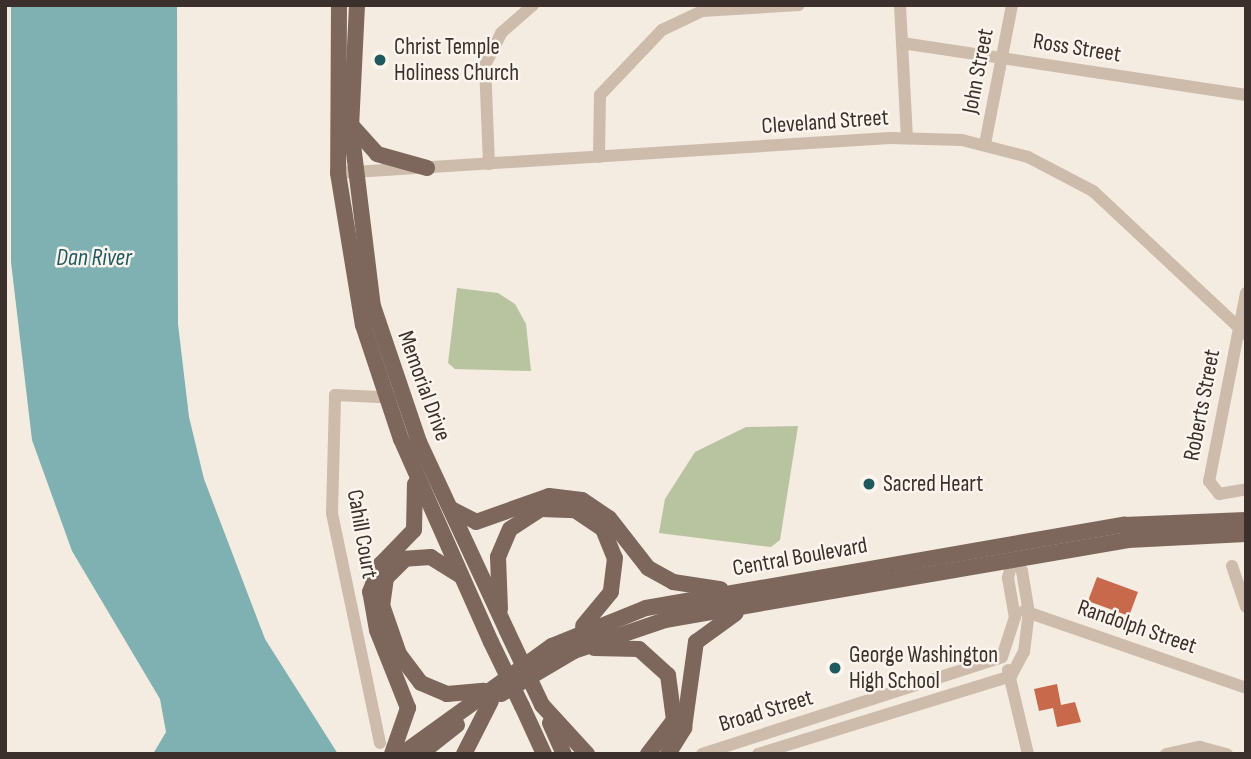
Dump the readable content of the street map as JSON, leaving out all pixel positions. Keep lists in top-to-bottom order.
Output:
{
  "streets": {
    "main road": ["Memorial Drive", "Central Boulevard"],
    "street": [
      "Ross Street",
      "John Street",
      "Cleveland Street",
      "Roberts Street",
      "Cahill Court",
      "Randolph Street",
      "Broad Street"
    ]
  },
  "crossings": [
    ["Ross Street", "John Street"],
    ["John Street", "Cleveland Street"],
    ["Cleveland Street", "Memorial Drive"],
    ["Cleveland Street", "Roberts Street"],
    ["Memorial Drive", "Cahill Court"]
  ],
  "water": ["Dan River"],
  "places": ["Christ Temple Holiness Church", "Sacred Heart", "George Washington High School"]
}
